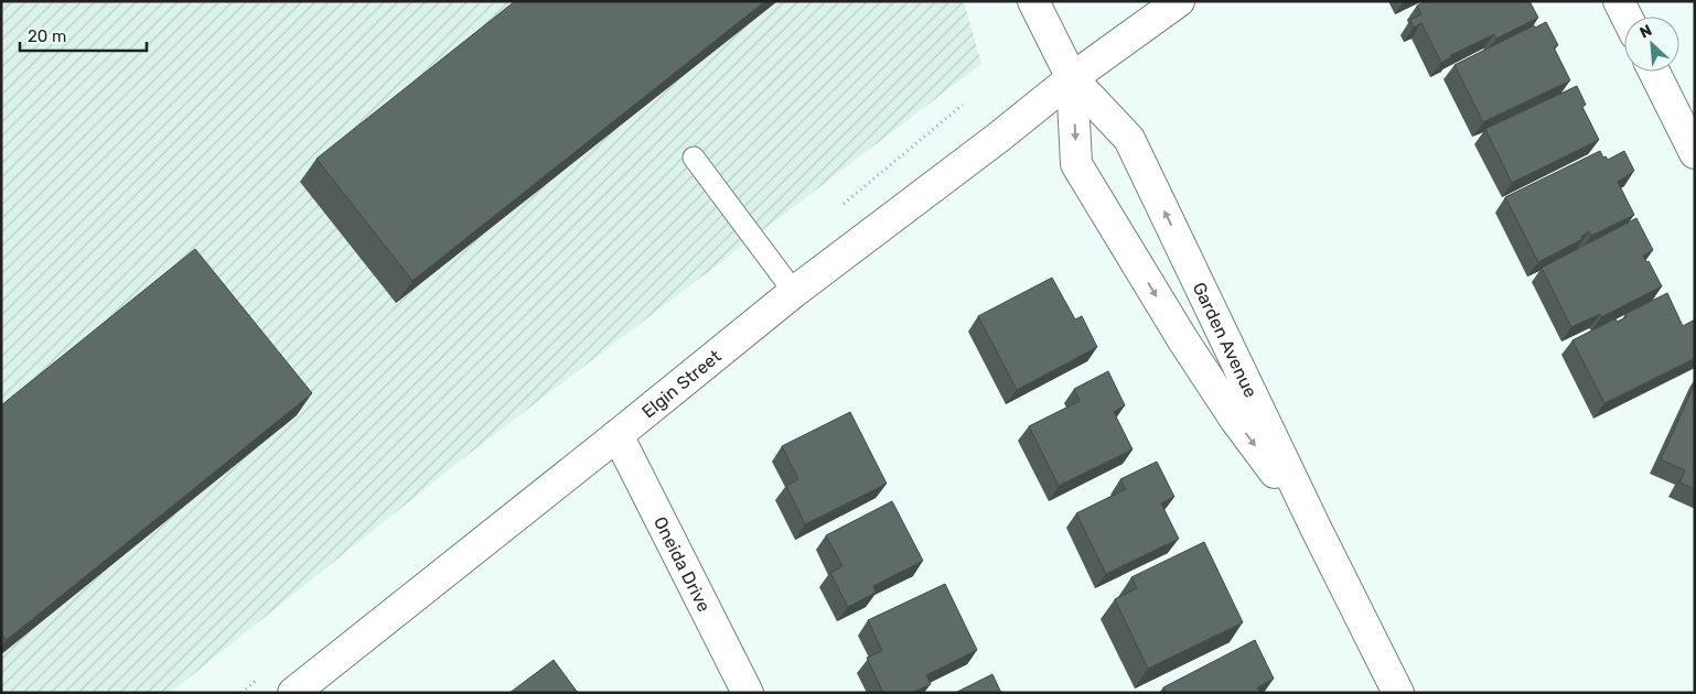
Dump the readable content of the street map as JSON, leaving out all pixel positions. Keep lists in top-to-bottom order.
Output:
{
  "streets": {
    "street": ["Garden Avenue", "Elgin Street", "Oneida Drive"]
  },
  "crossings": [
    ["Garden Avenue", "Elgin Street"],
    ["Elgin Street", "Oneida Drive"]
  ],
  "scale_bar": "20 m",
  "north": "top left"
}
